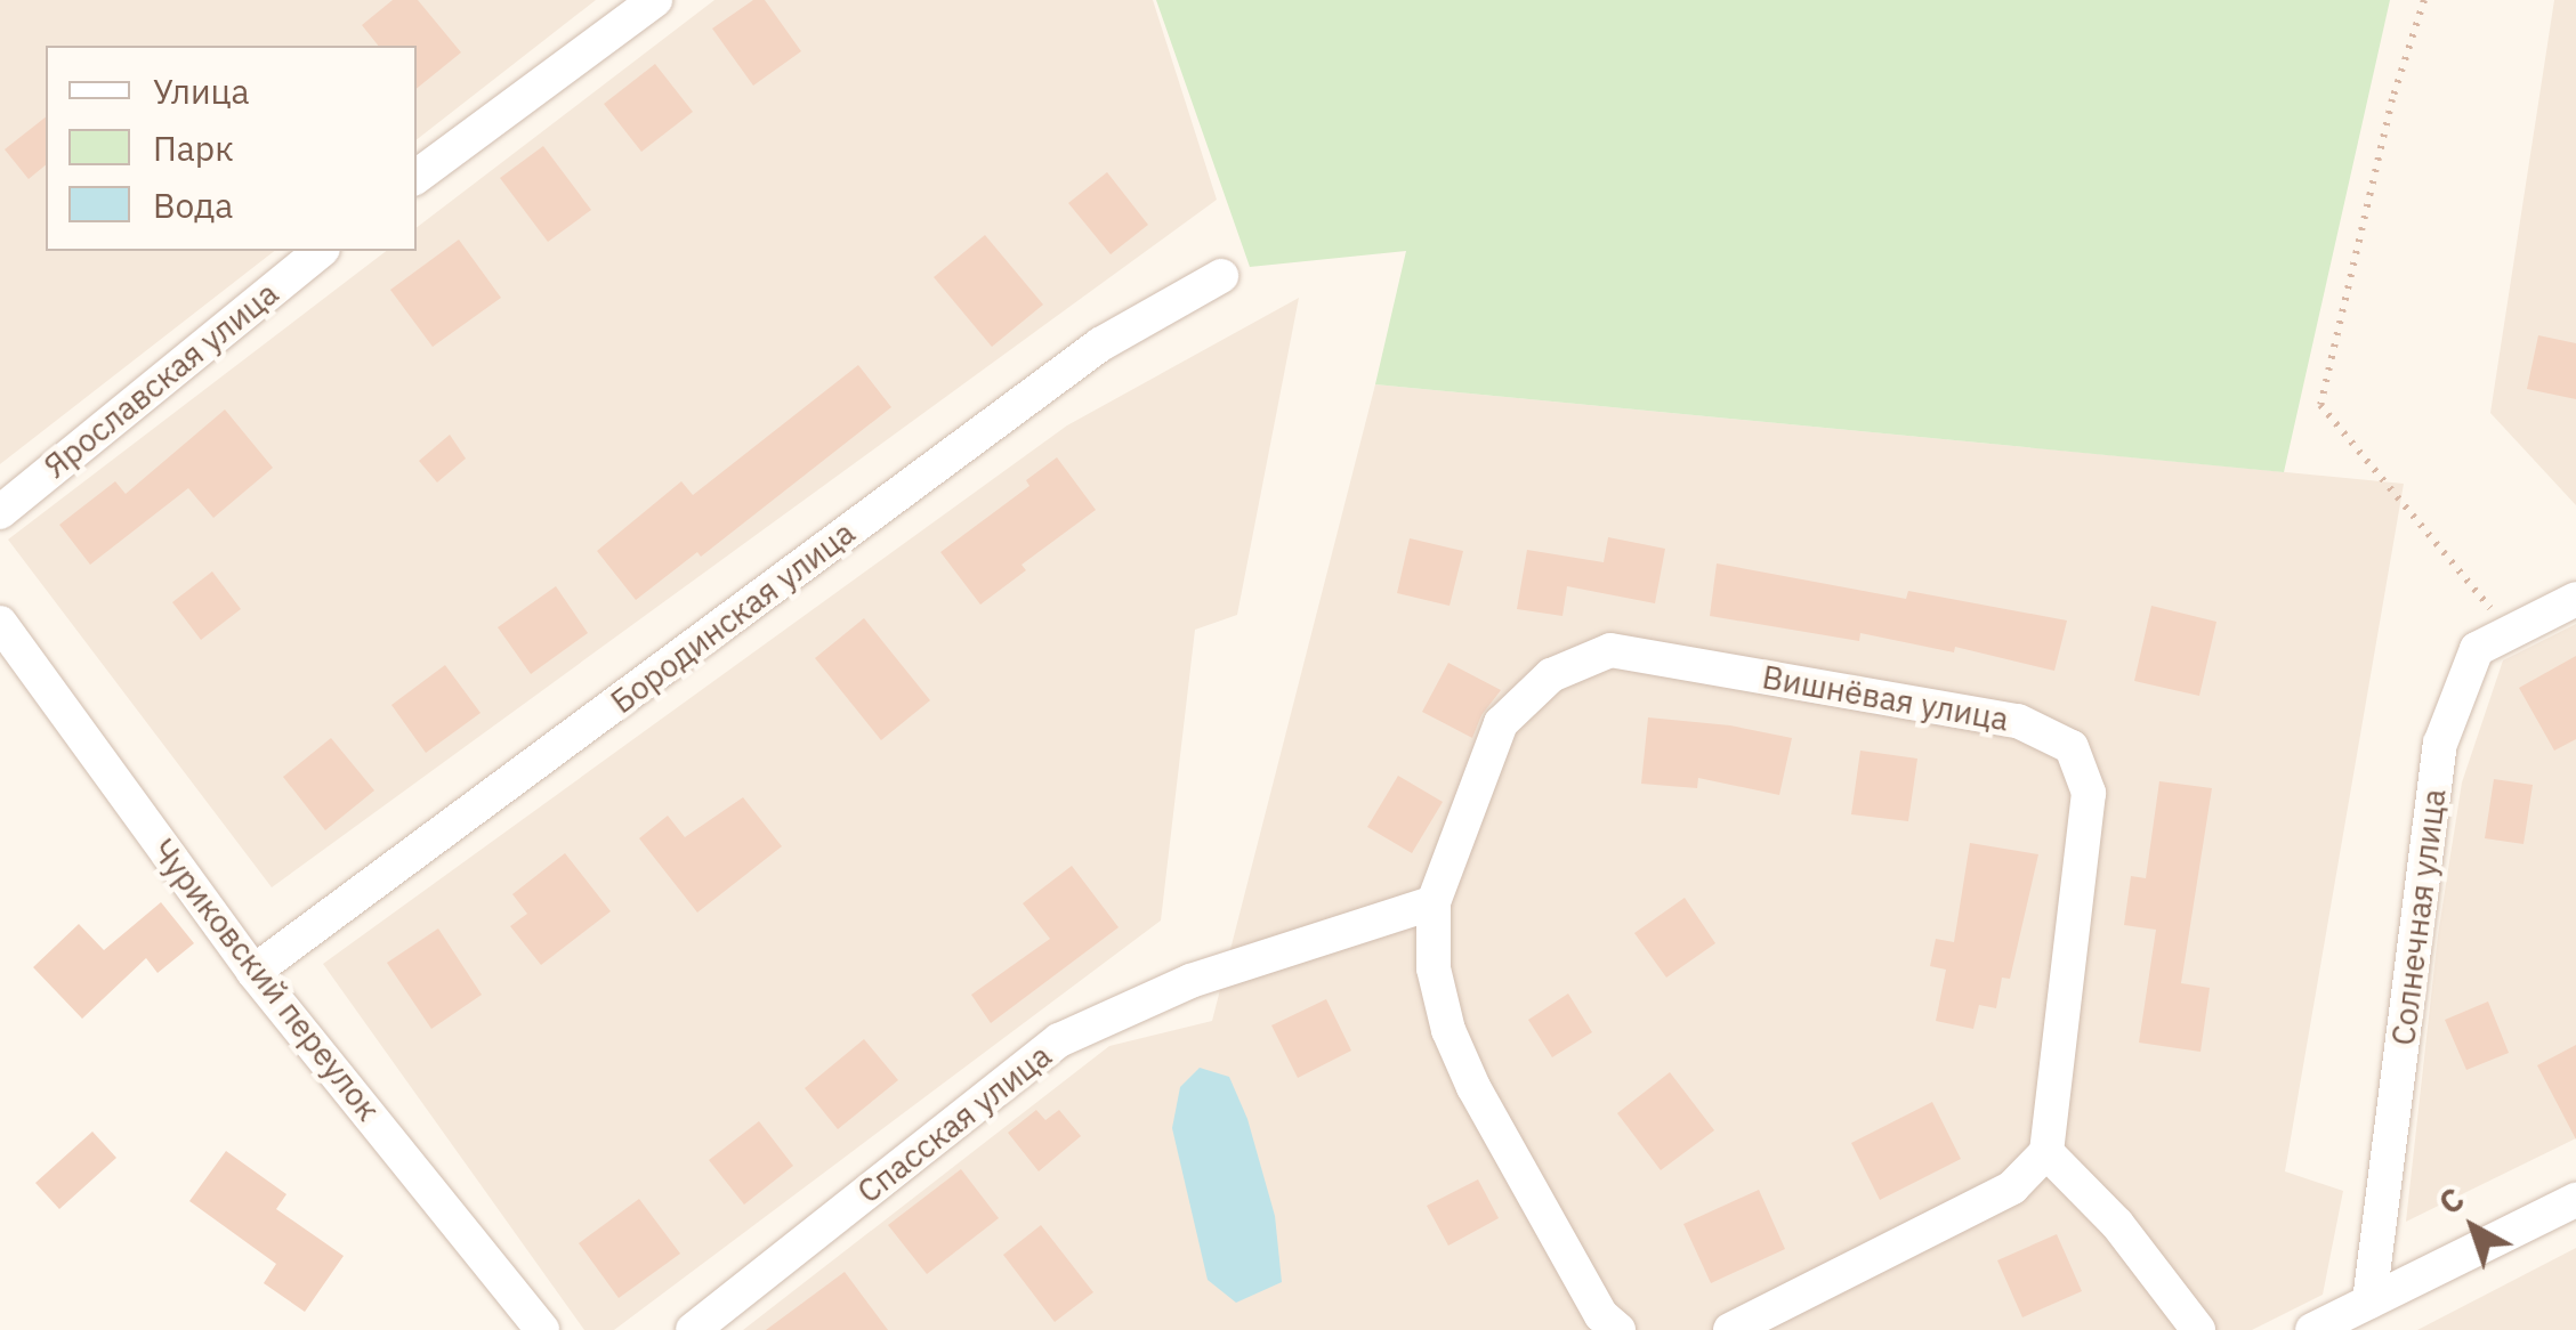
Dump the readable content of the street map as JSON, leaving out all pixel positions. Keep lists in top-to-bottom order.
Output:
{
  "streets": {
    "street": [
      "Ярославская улица",
      "Бородинская улица",
      "Вишнёвая улица",
      "Солнечная улица",
      "Чуриковский переулок",
      "Спасская улица"
    ]
  },
  "crossings": [
    ["Бородинская улица", "Чуриковский переулок"],
    ["Вишнёвая улица", "Спасская улица"]
  ],
  "legend": ["Улица", "Парк", "Вода"],
  "north": "top left"
}
